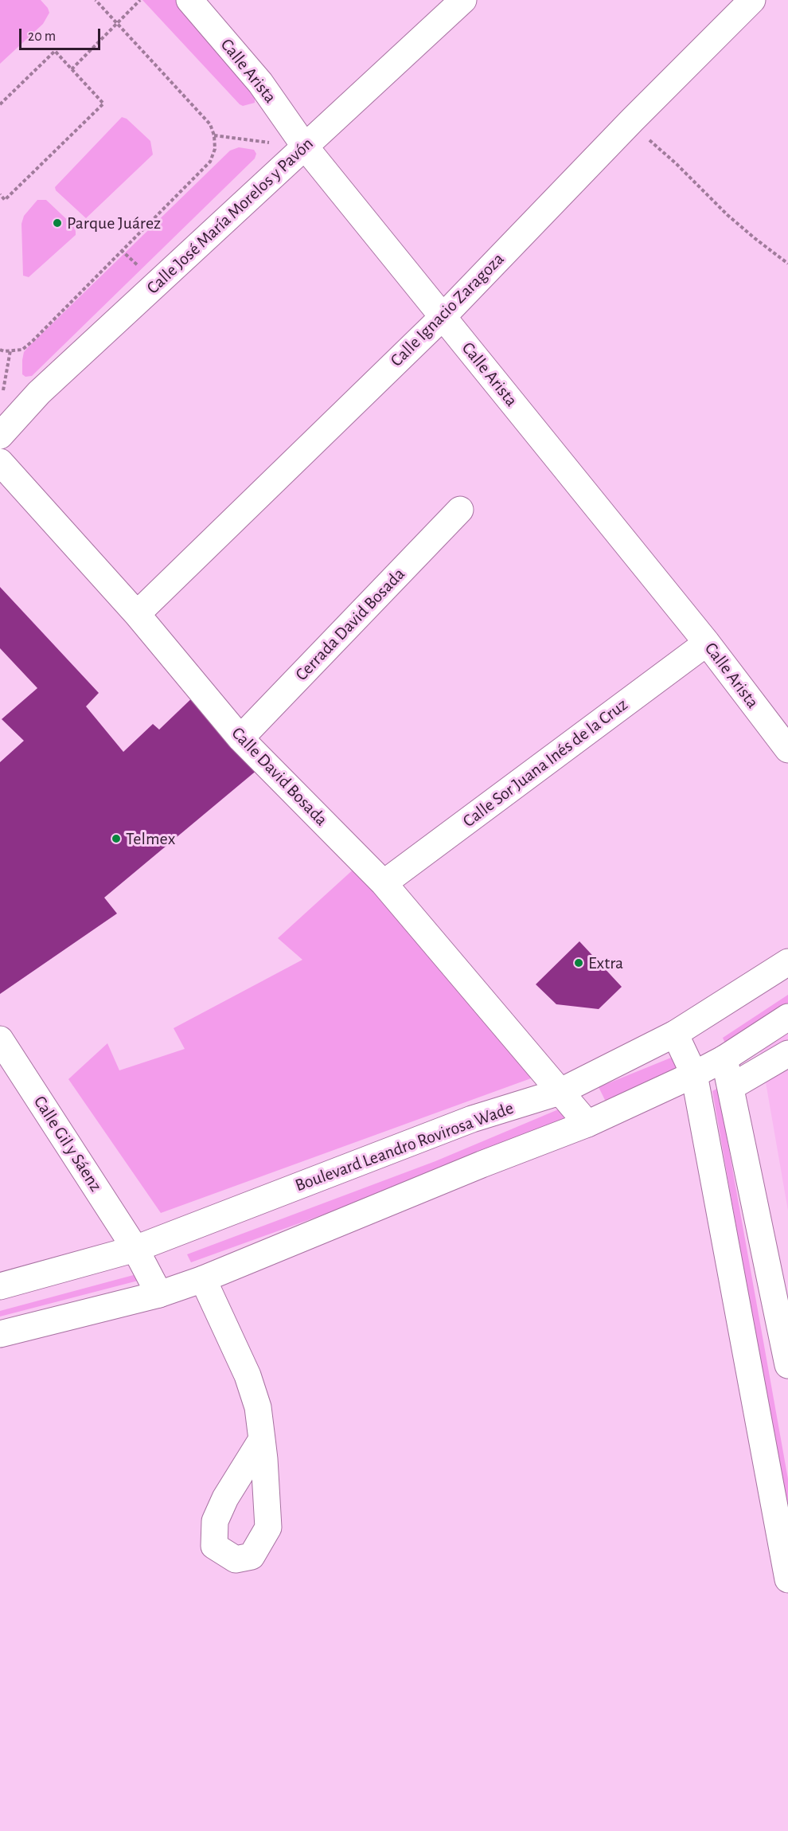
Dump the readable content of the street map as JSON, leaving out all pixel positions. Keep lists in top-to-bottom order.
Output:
{
  "streets": {
    "street": [
      "Calle Arista",
      "Calle José María Morelos y Pavón",
      "Calle Ignacio Zaragoza",
      "Cerrada David Bosada",
      "Calle Sor Juana Inés de la Cruz",
      "Calle David Bosada",
      "Calle Gil y Sáenz",
      "Boulevard Leandro Rovirosa Wade"
    ]
  },
  "crossings": [
    ["Calle Arista", "Calle José María Morelos y Pavón"],
    ["Calle Arista", "Calle Ignacio Zaragoza"],
    ["Calle Arista", "Calle Sor Juana Inés de la Cruz"],
    ["Calle Ignacio Zaragoza", "Calle David Bosada"],
    ["Cerrada David Bosada", "Calle David Bosada"],
    ["Calle Sor Juana Inés de la Cruz", "Calle David Bosada"],
    ["Calle David Bosada", "Boulevard Leandro Rovirosa Wade"],
    ["Calle Gil y Sáenz", "Boulevard Leandro Rovirosa Wade"]
  ],
  "places": ["Parque Juárez", "Telmex", "Extra"],
  "scale_bar": "20 m"
}
